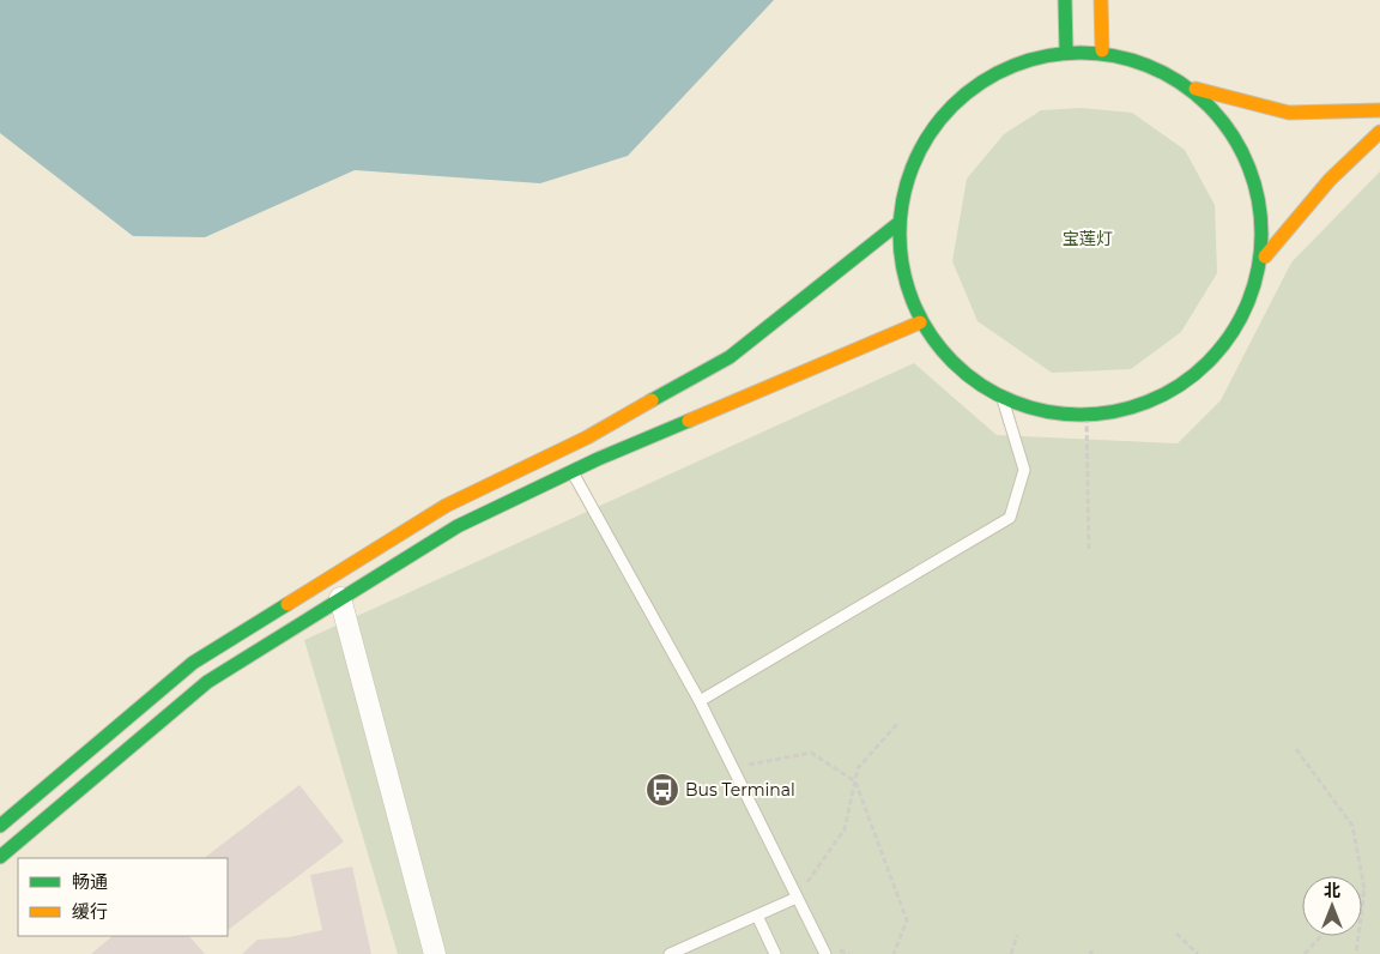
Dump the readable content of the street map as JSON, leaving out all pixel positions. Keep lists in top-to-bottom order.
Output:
{
  "parks": ["宝莲灯"],
  "places": {
    "bus stop": ["Bus Terminal"]
  },
  "legend": ["畅通", "缓行"],
  "north": "top"
}
